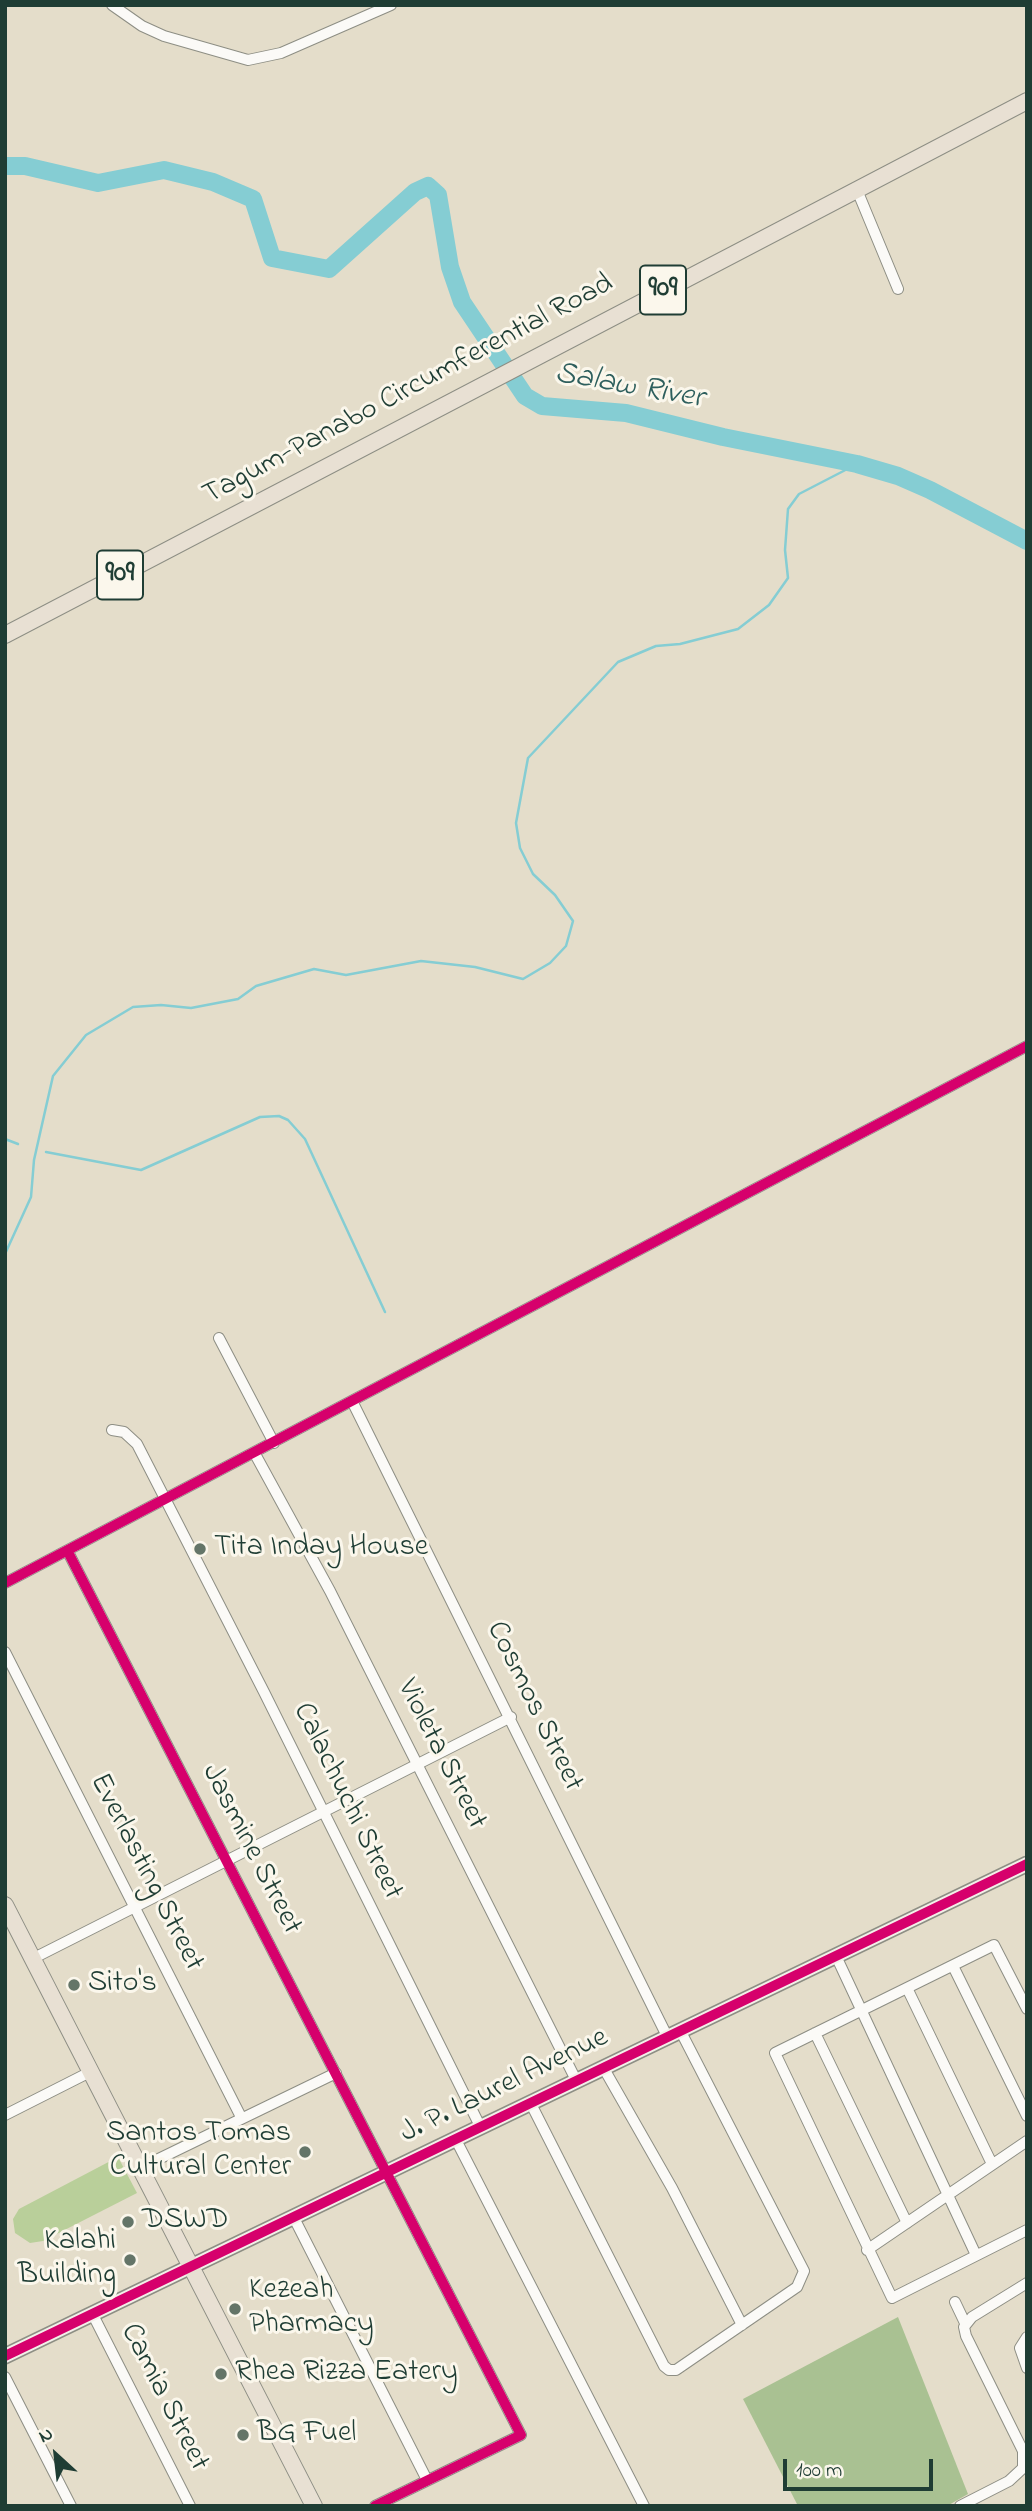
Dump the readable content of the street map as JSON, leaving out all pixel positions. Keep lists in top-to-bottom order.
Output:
{
  "streets": {
    "main road": ["909", "Tagum-Panabo Circumferential Road"],
    "street": [
      "Cosmos Street",
      "Violeta Street",
      "Calachuchi Street",
      "Jasmine Street",
      "Everlasting Street",
      "J. P. Laurel Avenue",
      "Camia Street"
    ]
  },
  "crossings": [
    ["Cosmos Street", "J. P. Laurel Avenue"],
    ["Violeta Street", "J. P. Laurel Avenue"],
    ["Calachuchi Street", "J. P. Laurel Avenue"],
    ["Jasmine Street", "J. P. Laurel Avenue"],
    ["J. P. Laurel Avenue", "Camia Street"]
  ],
  "water": ["Salaw River"],
  "places": [
    "Tita Inday House",
    "Sito's",
    "Santos Tomas Cultural Center",
    "DSWD",
    "Kalahi Building",
    "Kezeah Pharmacy",
    "Rhea Rizza Eatery",
    "BG Fuel"
  ],
  "scale_bar": "100 m",
  "north": "top left"
}
